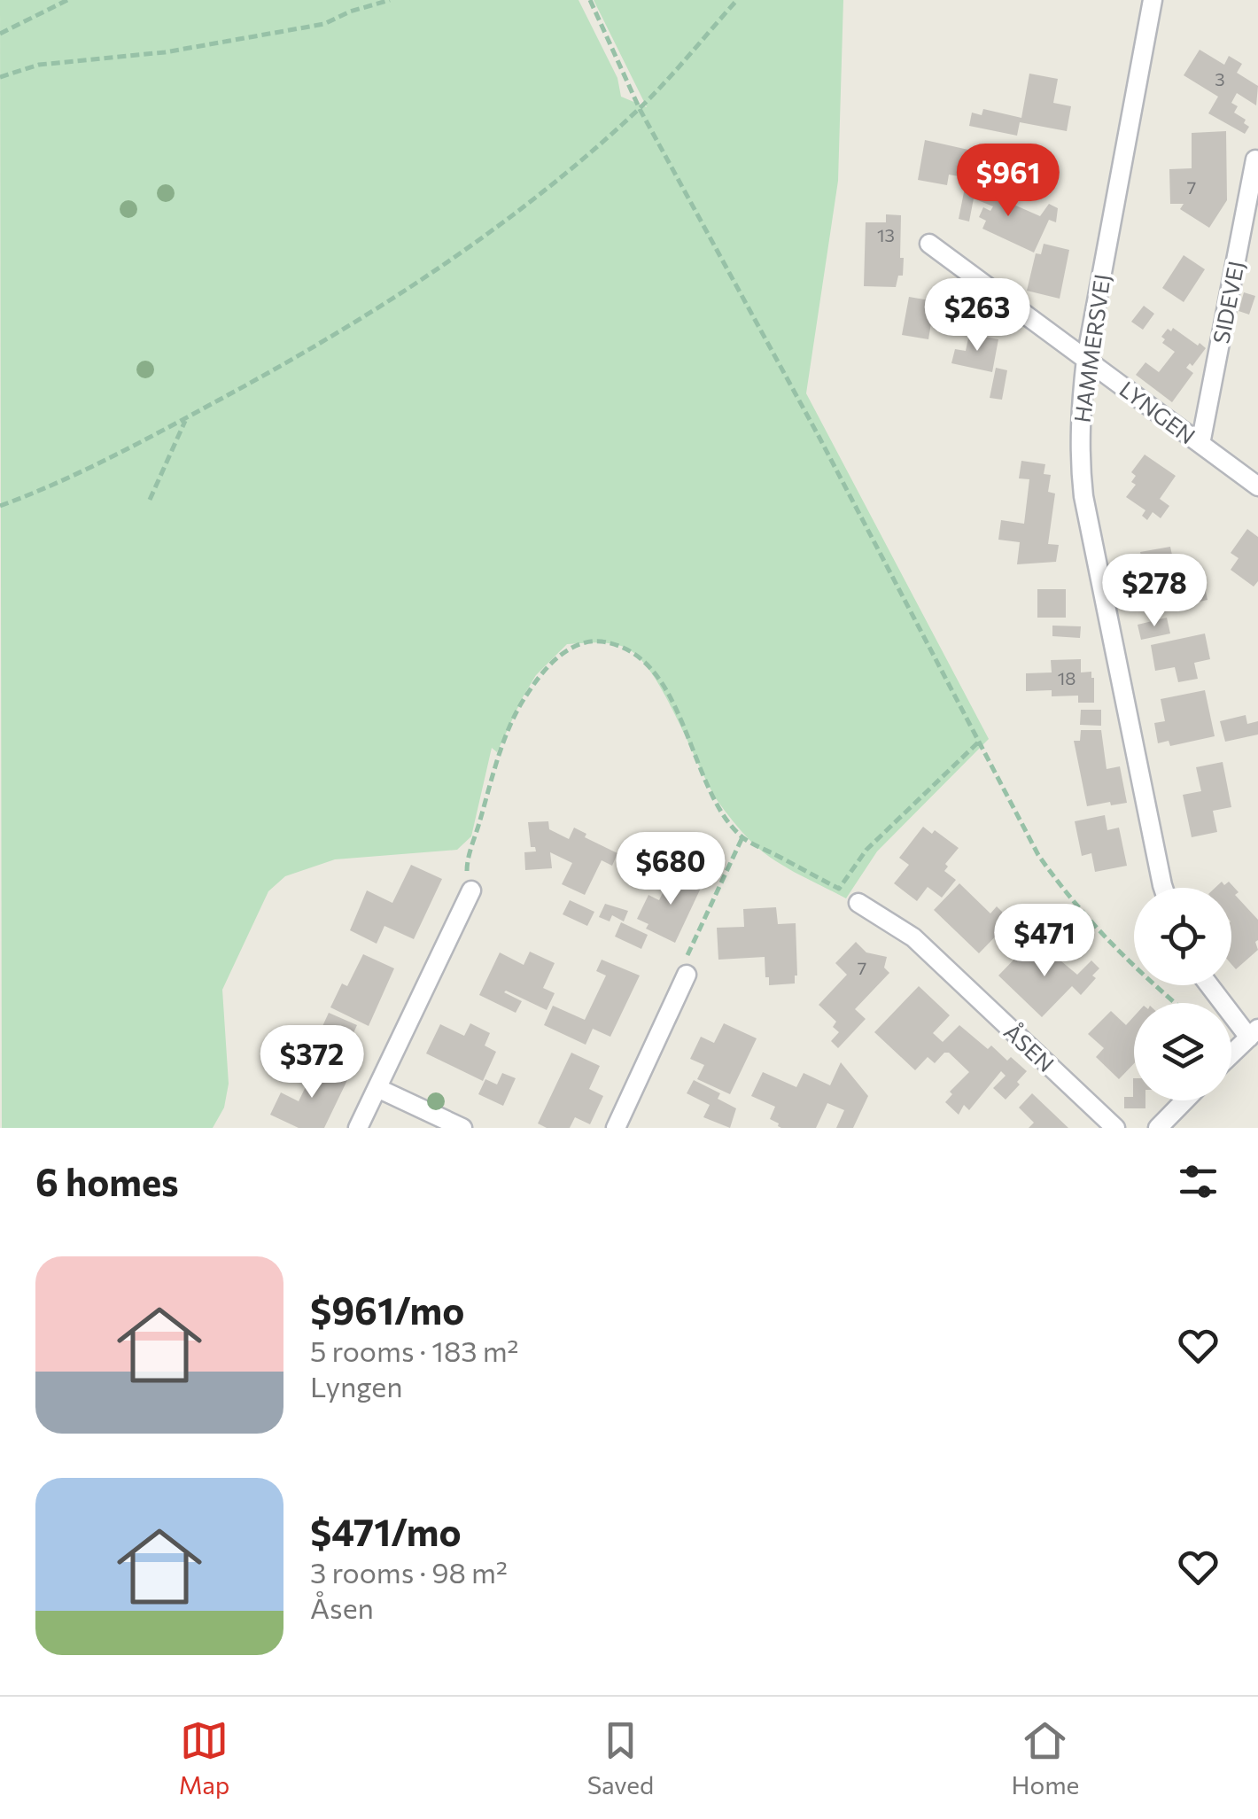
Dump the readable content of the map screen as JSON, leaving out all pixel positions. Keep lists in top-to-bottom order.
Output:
{
  "streets": {
    "street": [
      "SIDEVEJ",
      "HAMMERSVEJ",
      "LYNGEN",
      "ÅSEN"
    ]
  },
  "crossings": [
    ["SIDEVEJ", "LYNGEN"],
    ["HAMMERSVEJ", "LYNGEN"]
  ],
  "house_numbers": [
    "3",
    "7",
    "13",
    "18",
    "7"
  ],
  "page": {
    "price": [
      "$961",
      "$263",
      "$278",
      "$680",
      "$471",
      "$372"
    ],
    "heading": "6 homes",
    "list": [
      {
        "name": "$961/mo",
        "note": "5 rooms · 183 m² · Lyngen"
      },
      {
        "name": "$471/mo",
        "note": "3 rooms · 98 m² · Åsen"
      }
    ],
    "tabs": ["Map", "Saved", "Home"]
  }
}
